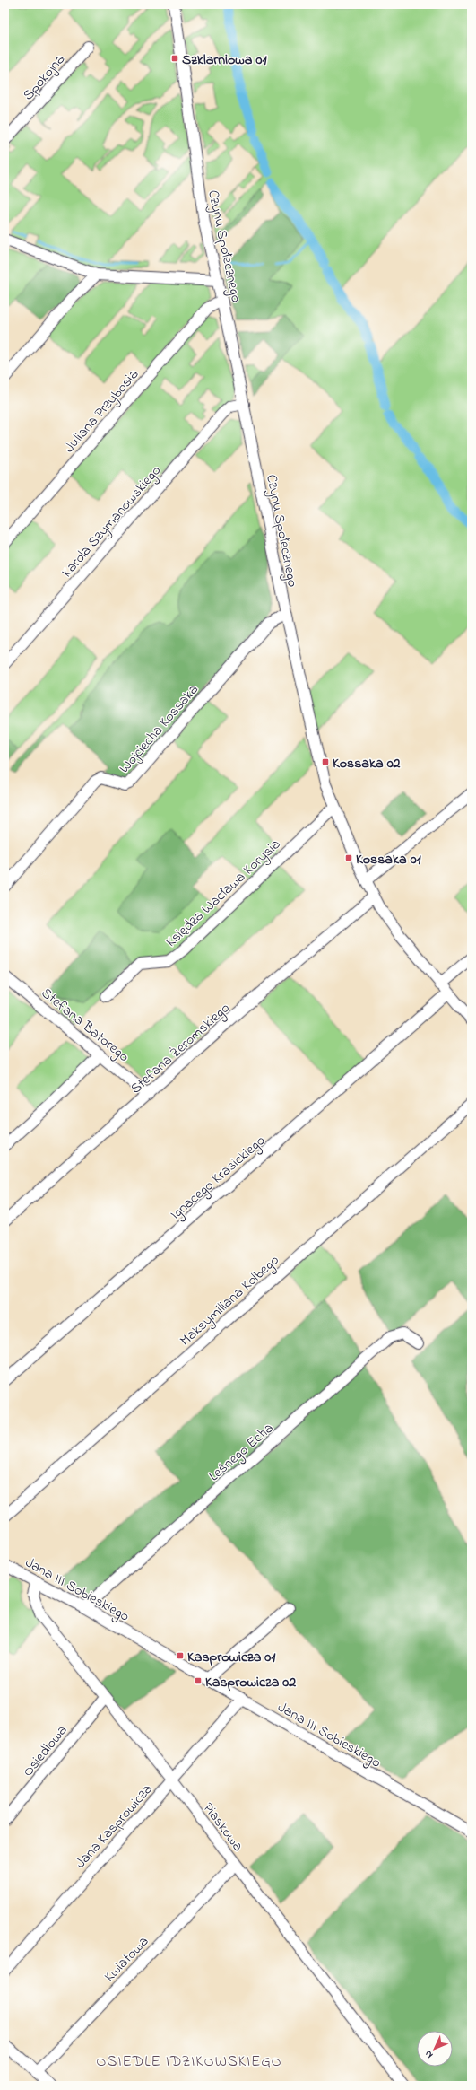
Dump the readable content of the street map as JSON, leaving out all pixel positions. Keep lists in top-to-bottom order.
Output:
{
  "streets": {
    "street": [
      "Spokojna",
      "Czynu Społecznego",
      "Juliana Przybosia",
      "Karola Szymanowskiego",
      "Wojciecha Kossaka",
      "Księdza Wacława Korysia",
      "Stefana Batorego",
      "Stefana Żeromskiego",
      "Ignacego Krasickiego",
      "Maksymiliana Kolbego",
      "Leśnego Echa",
      "Jana III Sobieskiego",
      "Osiedlowa",
      "Jana Kasprowicza",
      "Piaskowa",
      "Kwiatowa"
    ]
  },
  "crossings": [
    ["Czynu Społecznego", "Juliana Przybosia"],
    ["Czynu Społecznego", "Karola Szymanowskiego"],
    ["Czynu Społecznego", "Wojciecha Kossaka"],
    ["Czynu Społecznego", "Księdza Wacława Korysia"],
    ["Czynu Społecznego", "Stefana Żeromskiego"],
    ["Czynu Społecznego", "Ignacego Krasickiego"],
    ["Stefana Batorego", "Stefana Żeromskiego"],
    ["Leśnego Echa", "Jana III Sobieskiego"],
    ["Jana III Sobieskiego", "Jana Kasprowicza"],
    ["Jana III Sobieskiego", "Piaskowa"],
    ["Osiedlowa", "Piaskowa"],
    ["Jana Kasprowicza", "Piaskowa"],
    ["Piaskowa", "Kwiatowa"]
  ],
  "districts": ["OSIEDLE IDZIKOWSKIEGO"],
  "places": {
    "transit": [
      "Szklarniowa 01",
      "Kossaka 02",
      "Kossaka 01",
      "Kasprowicza 01",
      "Kasprowicza 02"
    ]
  },
  "north": "bottom left"
}
